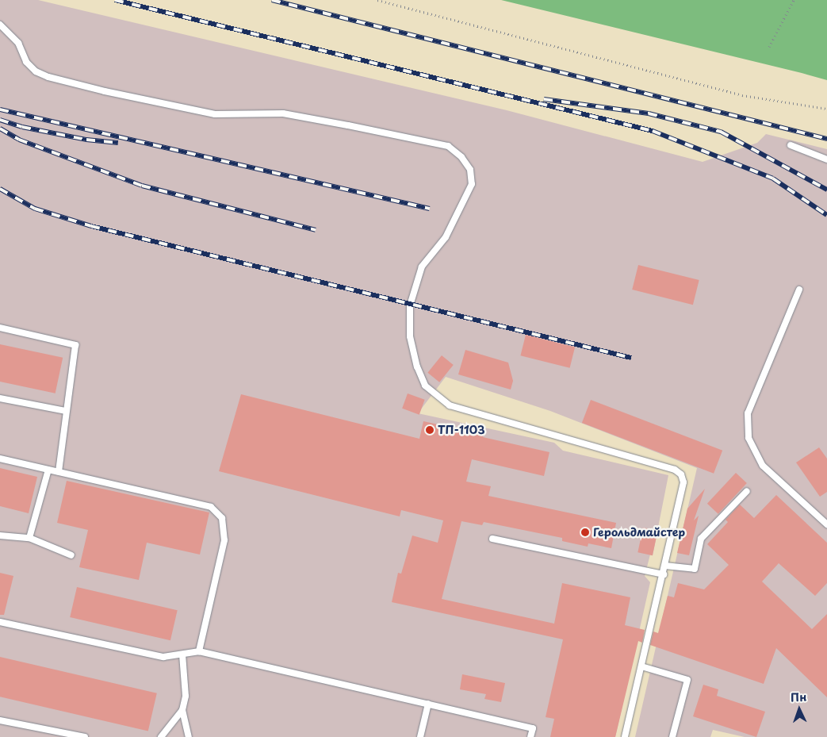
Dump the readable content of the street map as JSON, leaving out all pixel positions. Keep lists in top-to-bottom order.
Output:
{
  "places": ["ТП-1103", "Герольдмайстер"],
  "north": "top"
}
